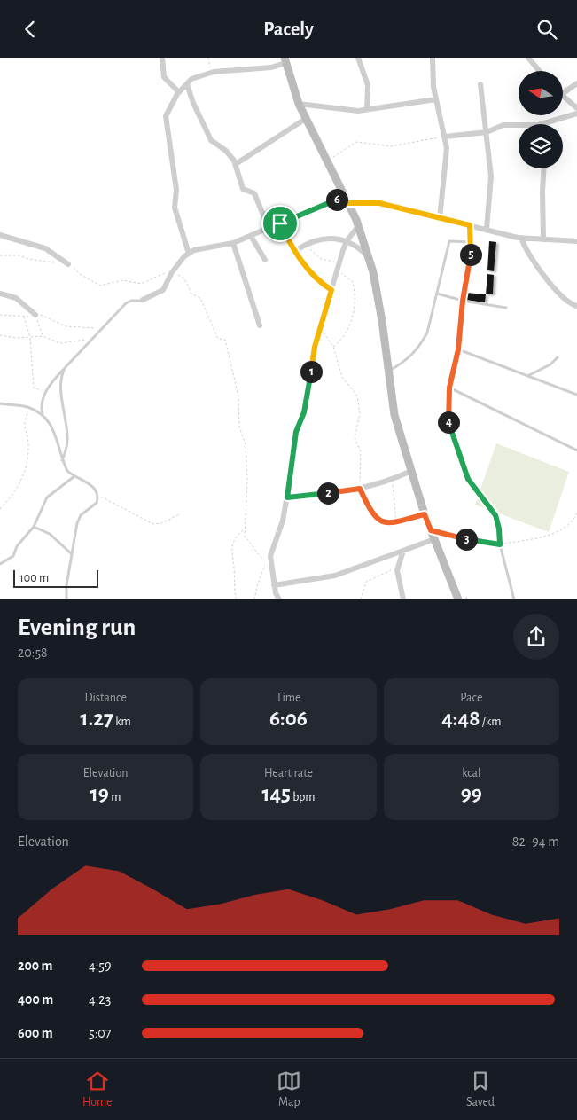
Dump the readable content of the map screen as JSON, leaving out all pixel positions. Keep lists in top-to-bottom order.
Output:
{
  "scale_bar": "100 m",
  "north": "left",
  "page": {
    "header": "Pacely",
    "pins": [
      "6",
      "5",
      "1",
      "4",
      "2",
      "3"
    ],
    "scale": "100 m",
    "heading": ["Evening run", "20:58"],
    "stats": [
      ["Distance", "1.27 km"],
      ["Time", "6:06"],
      ["Pace", "4:48 /km"],
      ["Elevation", "19 m"],
      ["Heart rate", "145 bpm"],
      ["kcal", "99"]
    ],
    "chart": ["Elevation", "82–94 m"],
    "list": [
      {
        "name": "200 m",
        "note": "4:59"
      },
      {
        "name": "400 m",
        "note": "4:23"
      },
      {
        "name": "600 m",
        "note": "5:07"
      }
    ],
    "tabs": ["Home", "Map", "Saved"]
  }
}
